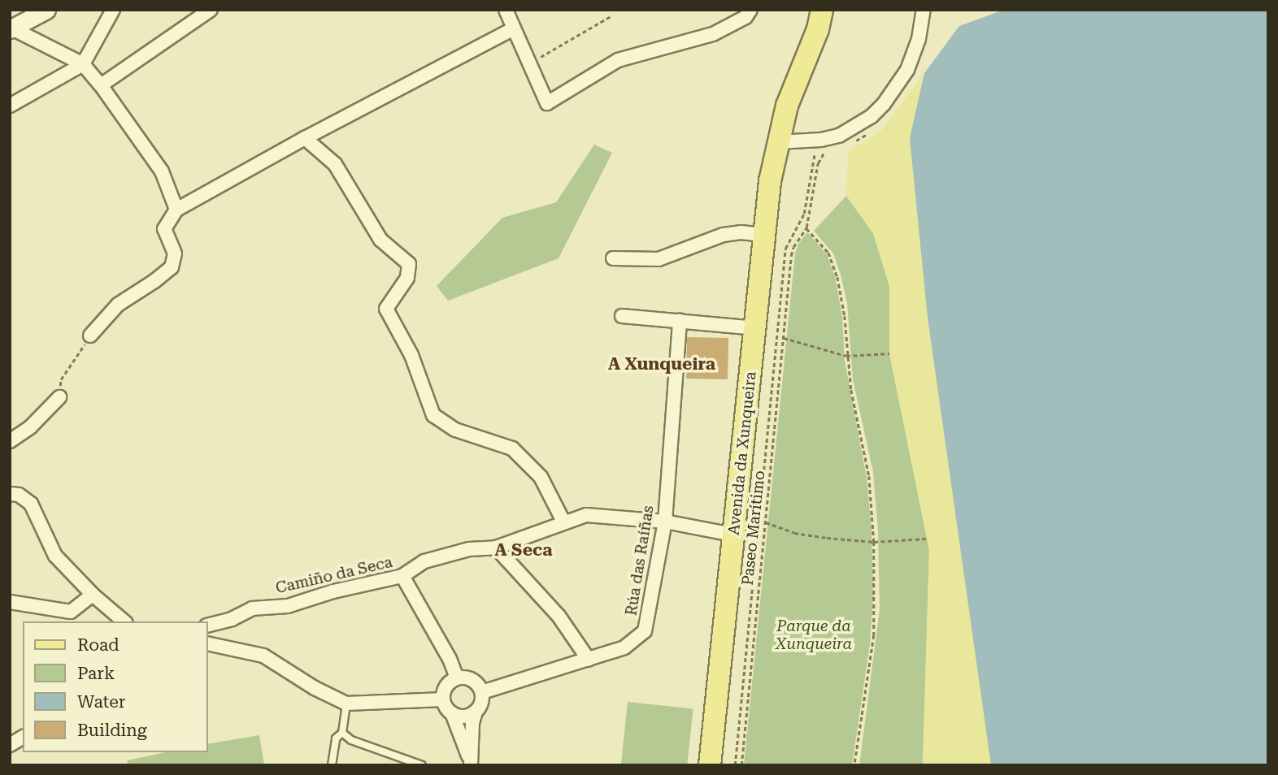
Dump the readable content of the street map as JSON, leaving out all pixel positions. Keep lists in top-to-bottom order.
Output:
{
  "streets": {
    "main road": ["Avenida da Xunqueira"],
    "street": ["Rúa das Raíñas", "Camiño da Seca"],
    "path": ["Paseo Marítimo"]
  },
  "crossings": [
    ["Avenida da Xunqueira", "Camiño da Seca"],
    ["Rúa das Raíñas", "Camiño da Seca"]
  ],
  "districts": ["A Xunqueira", "A Seca"],
  "parks": ["Parque da Xunqueira"],
  "legend": [
    "Road",
    "Park",
    "Water",
    "Building"
  ]
}
